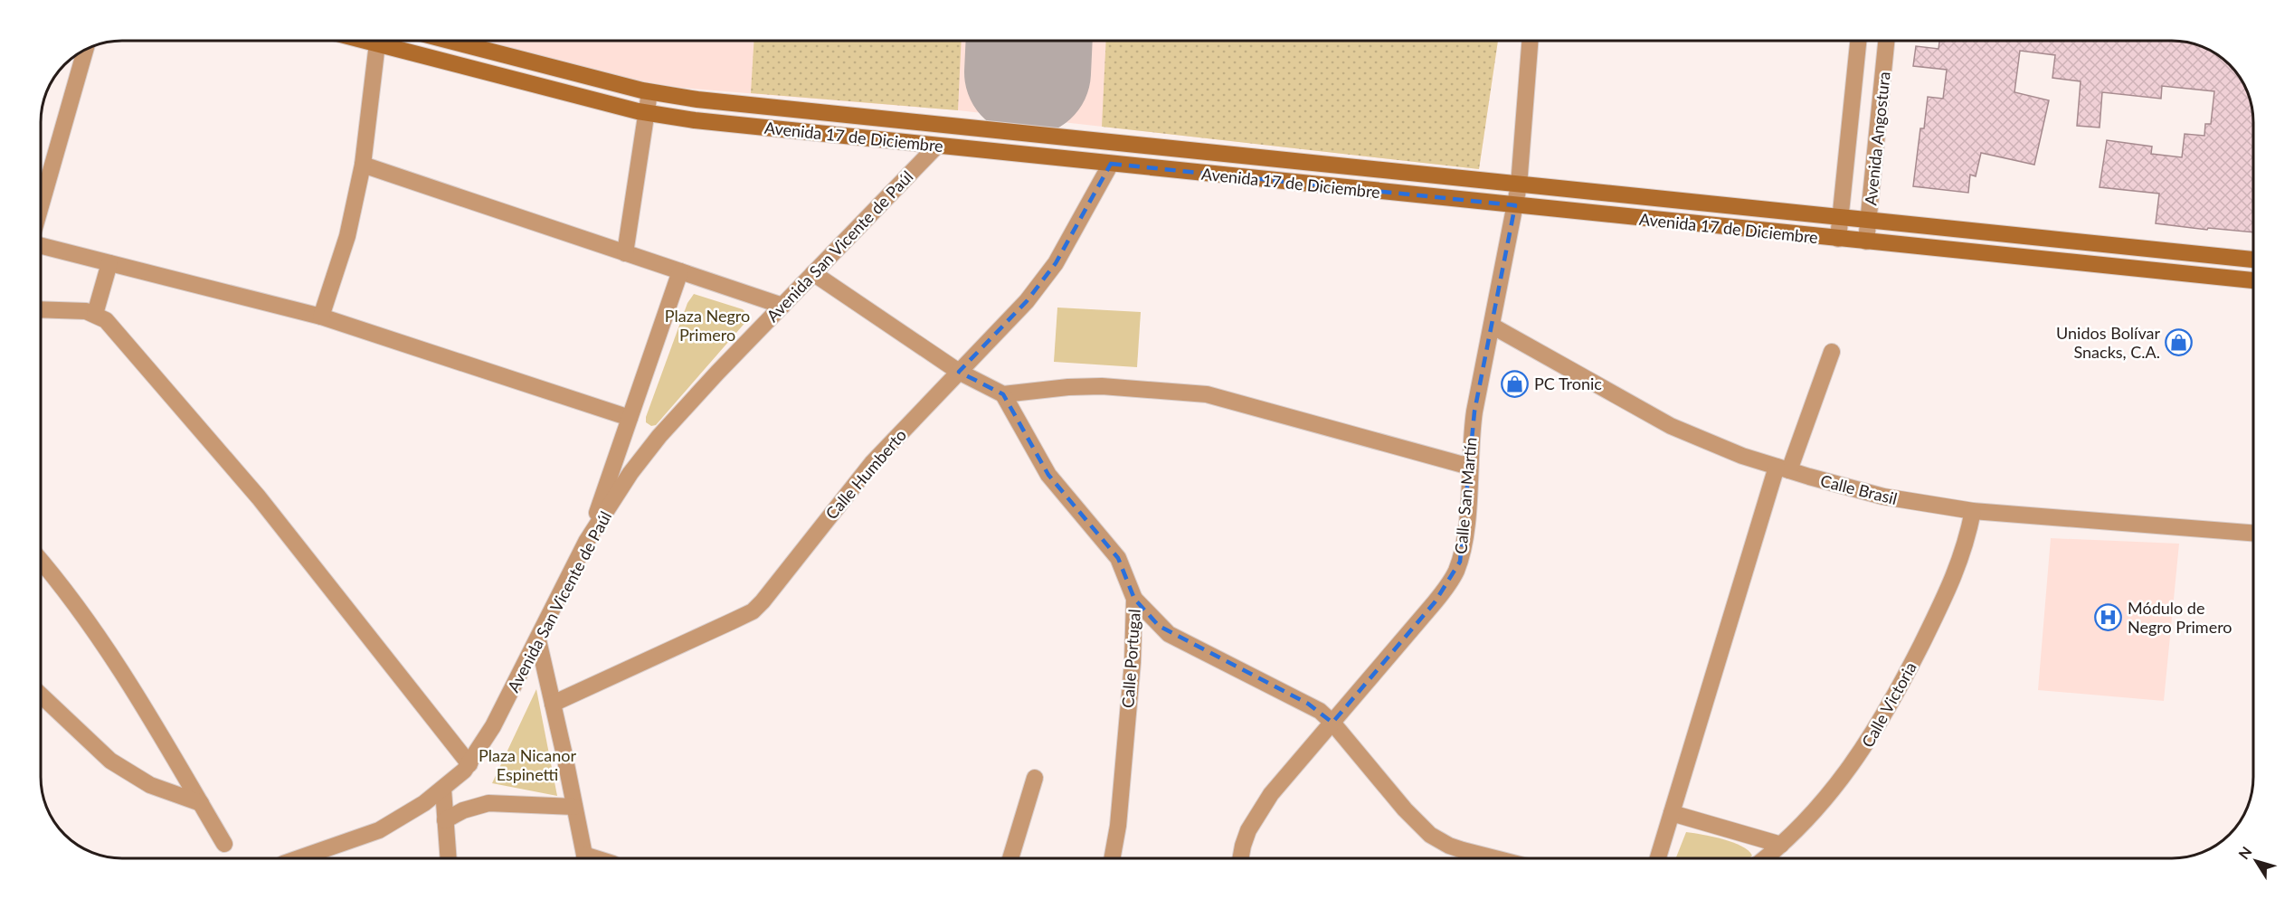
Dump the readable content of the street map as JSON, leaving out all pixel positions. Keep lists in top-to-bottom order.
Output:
{
  "streets": {
    "street": [
      "Avenida 17 de Diciembre",
      "Avenida Angostura",
      "Avenida San Vicente de Paúl",
      "Calle Humberto",
      "Calle Brasil",
      "Calle San Martín",
      "Calle Portugal",
      "Calle Victoria"
    ]
  },
  "crossings": [
    ["Avenida 17 de Diciembre", "Avenida Angostura"],
    ["Avenida 17 de Diciembre", "Avenida San Vicente de Paúl"],
    ["Avenida 17 de Diciembre", "Calle Humberto"],
    ["Avenida 17 de Diciembre", "Calle San Martín"],
    ["Calle Brasil", "Calle San Martín"],
    ["Calle Brasil", "Calle Victoria"]
  ],
  "parks": ["Plaza Negro Primero", "Plaza Nicanor Espinetti"],
  "places": {
    "shop": ["Unidos Bolívar Snacks, C.A.", "PC Tronic"],
    "hospital": ["Módulo de Negro Primero"]
  },
  "north": "top left"
}
